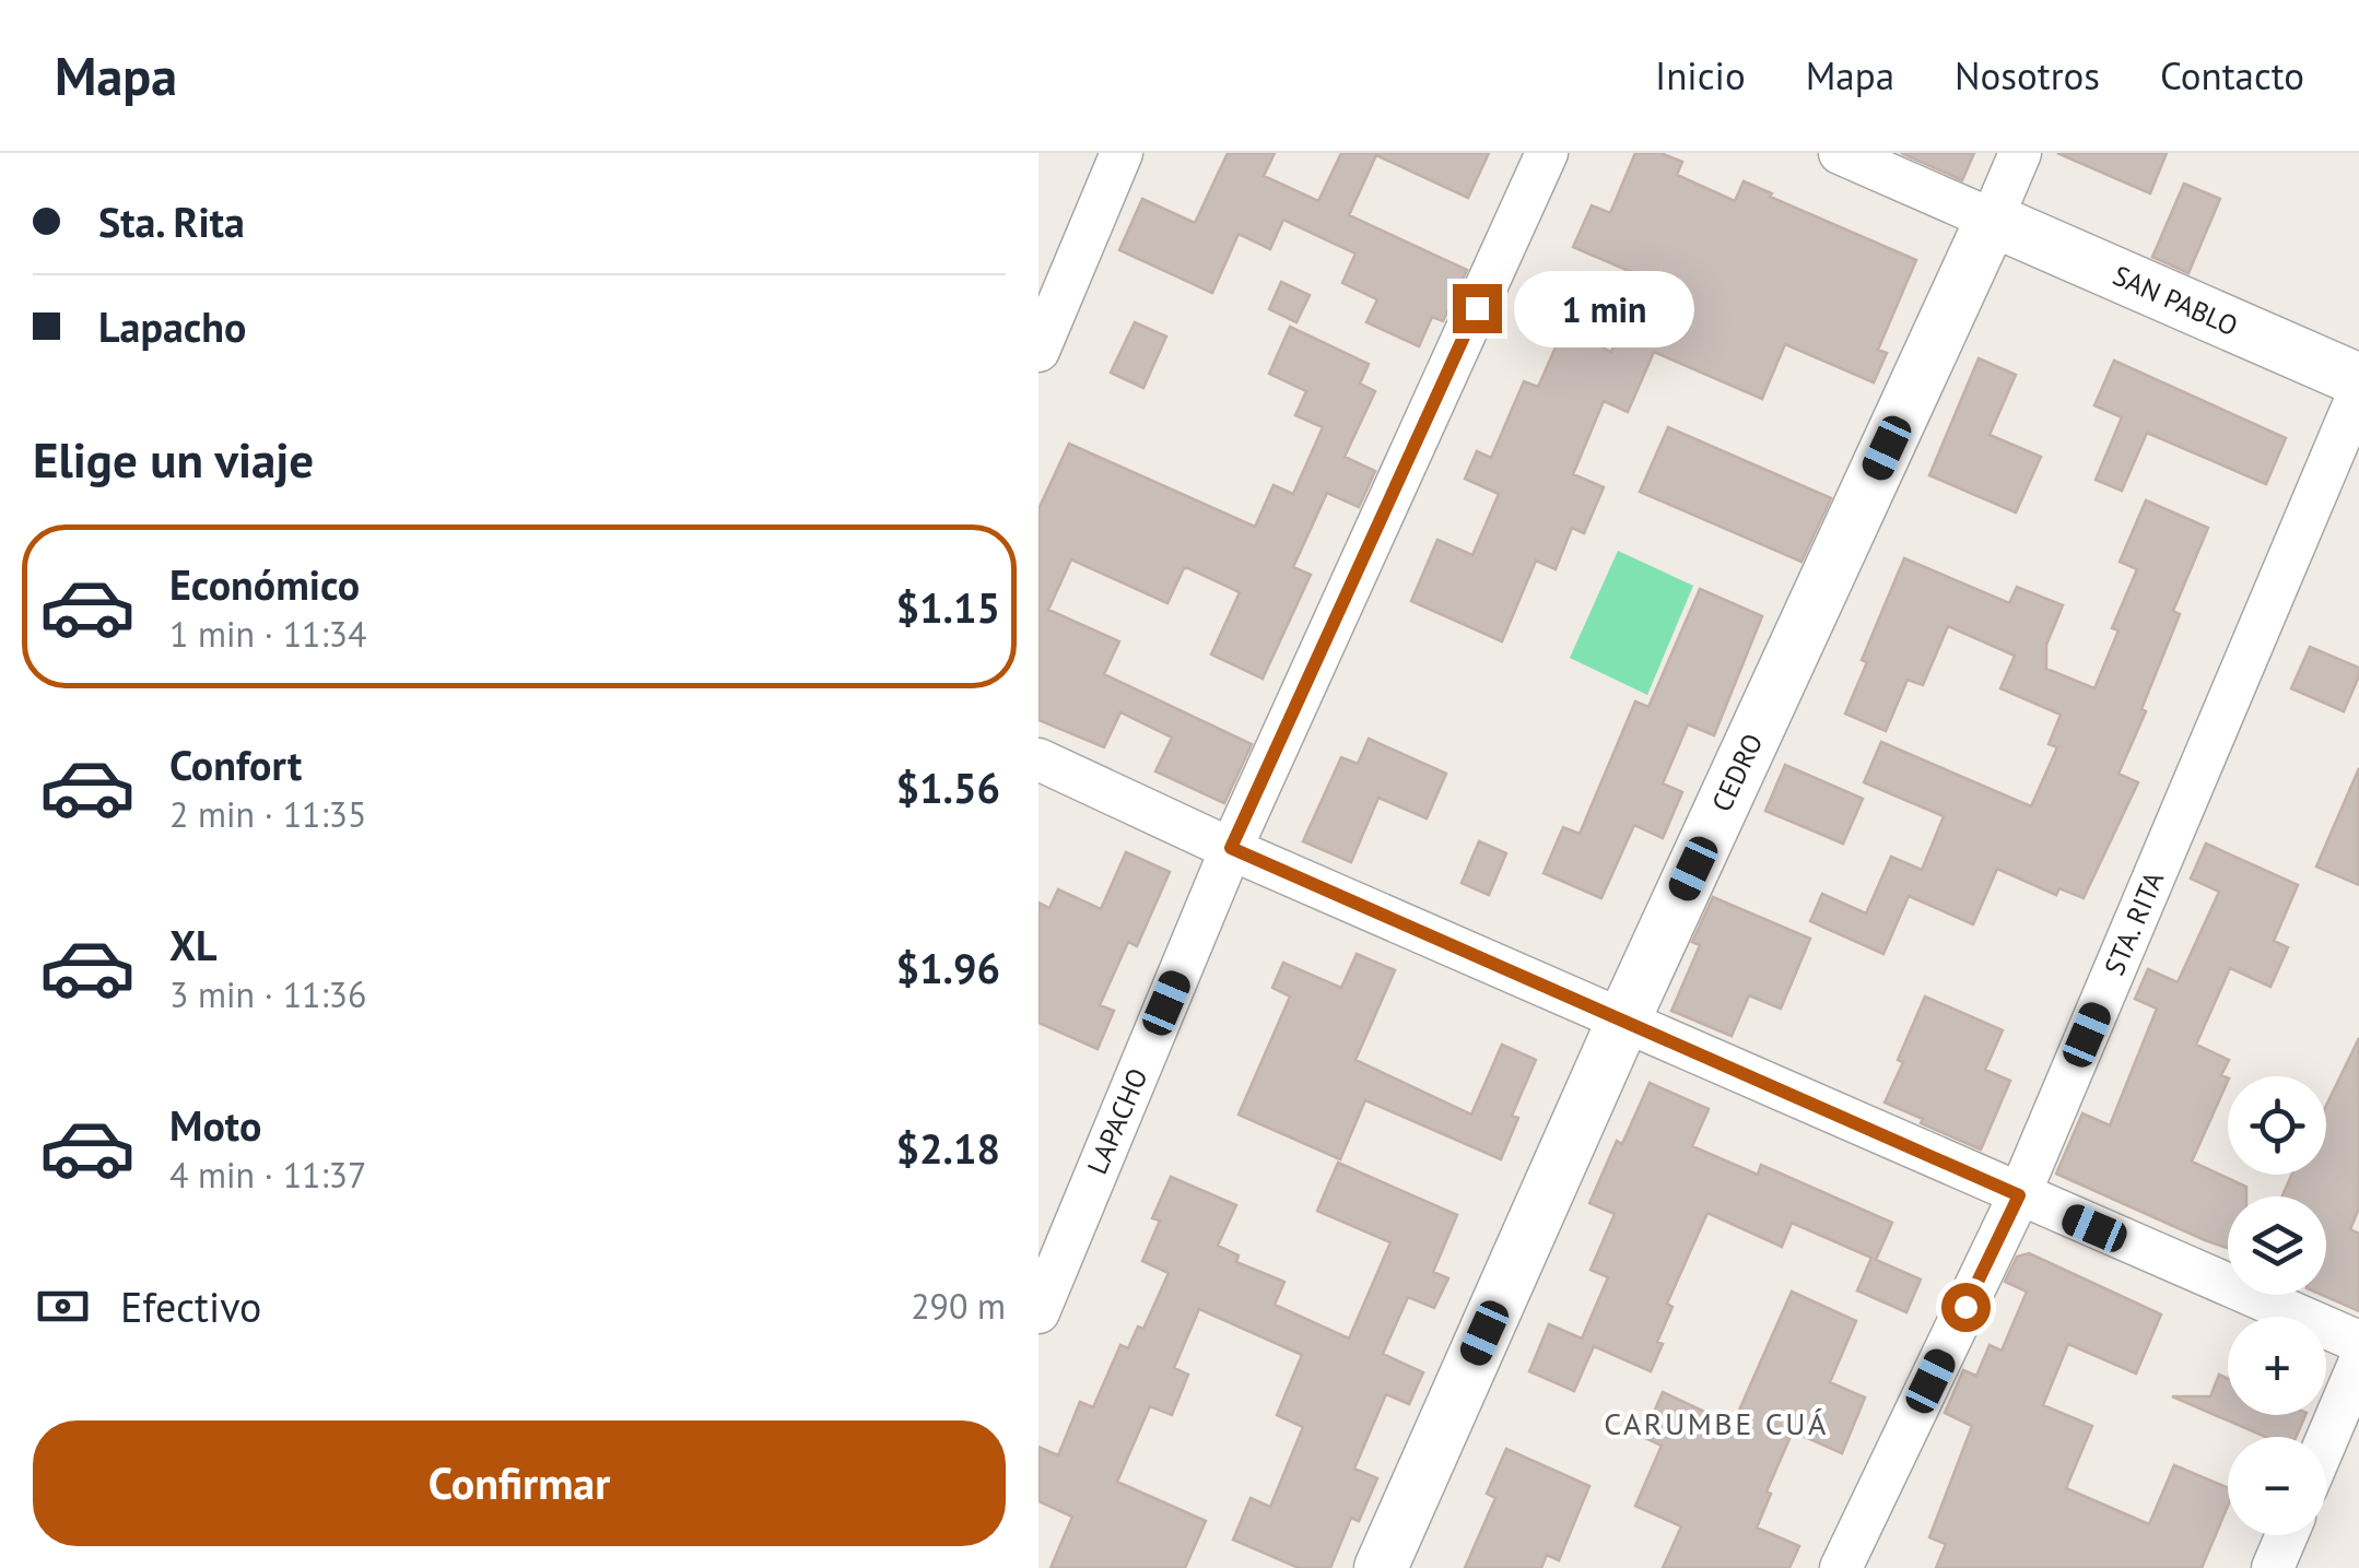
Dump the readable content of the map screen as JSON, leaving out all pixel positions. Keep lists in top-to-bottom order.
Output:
{
  "streets": {
    "street": [
      "SAN PABLO",
      "CEDRO",
      "STA. RITA",
      "LAPACHO"
    ]
  },
  "crossings": [
    ["SAN PABLO", "CEDRO"]
  ],
  "districts": ["CARUMBE CUÁ"],
  "page": {
    "header": "Mapa",
    "nav": [
      "Inicio",
      "Mapa",
      "Nosotros",
      "Contacto"
    ],
    "banner": ["Sta. Rita", "Lapacho"],
    "bubble": "1 min",
    "heading": "Elige un viaje",
    "list": [
      {
        "name": "Económico",
        "note": "1 min · 11:34",
        "value": "$1.15"
      },
      {
        "name": "Confort",
        "note": "2 min · 11:35",
        "value": "$1.56"
      },
      {
        "name": "XL",
        "note": "3 min · 11:36",
        "value": "$1.96"
      },
      {
        "name": "Moto",
        "note": "4 min · 11:37",
        "value": "$2.18"
      }
    ],
    "map_buttons": ["+", "−"],
    "pay": ["Efectivo", "290 m"],
    "buttons": "Confirmar"
  }
}
